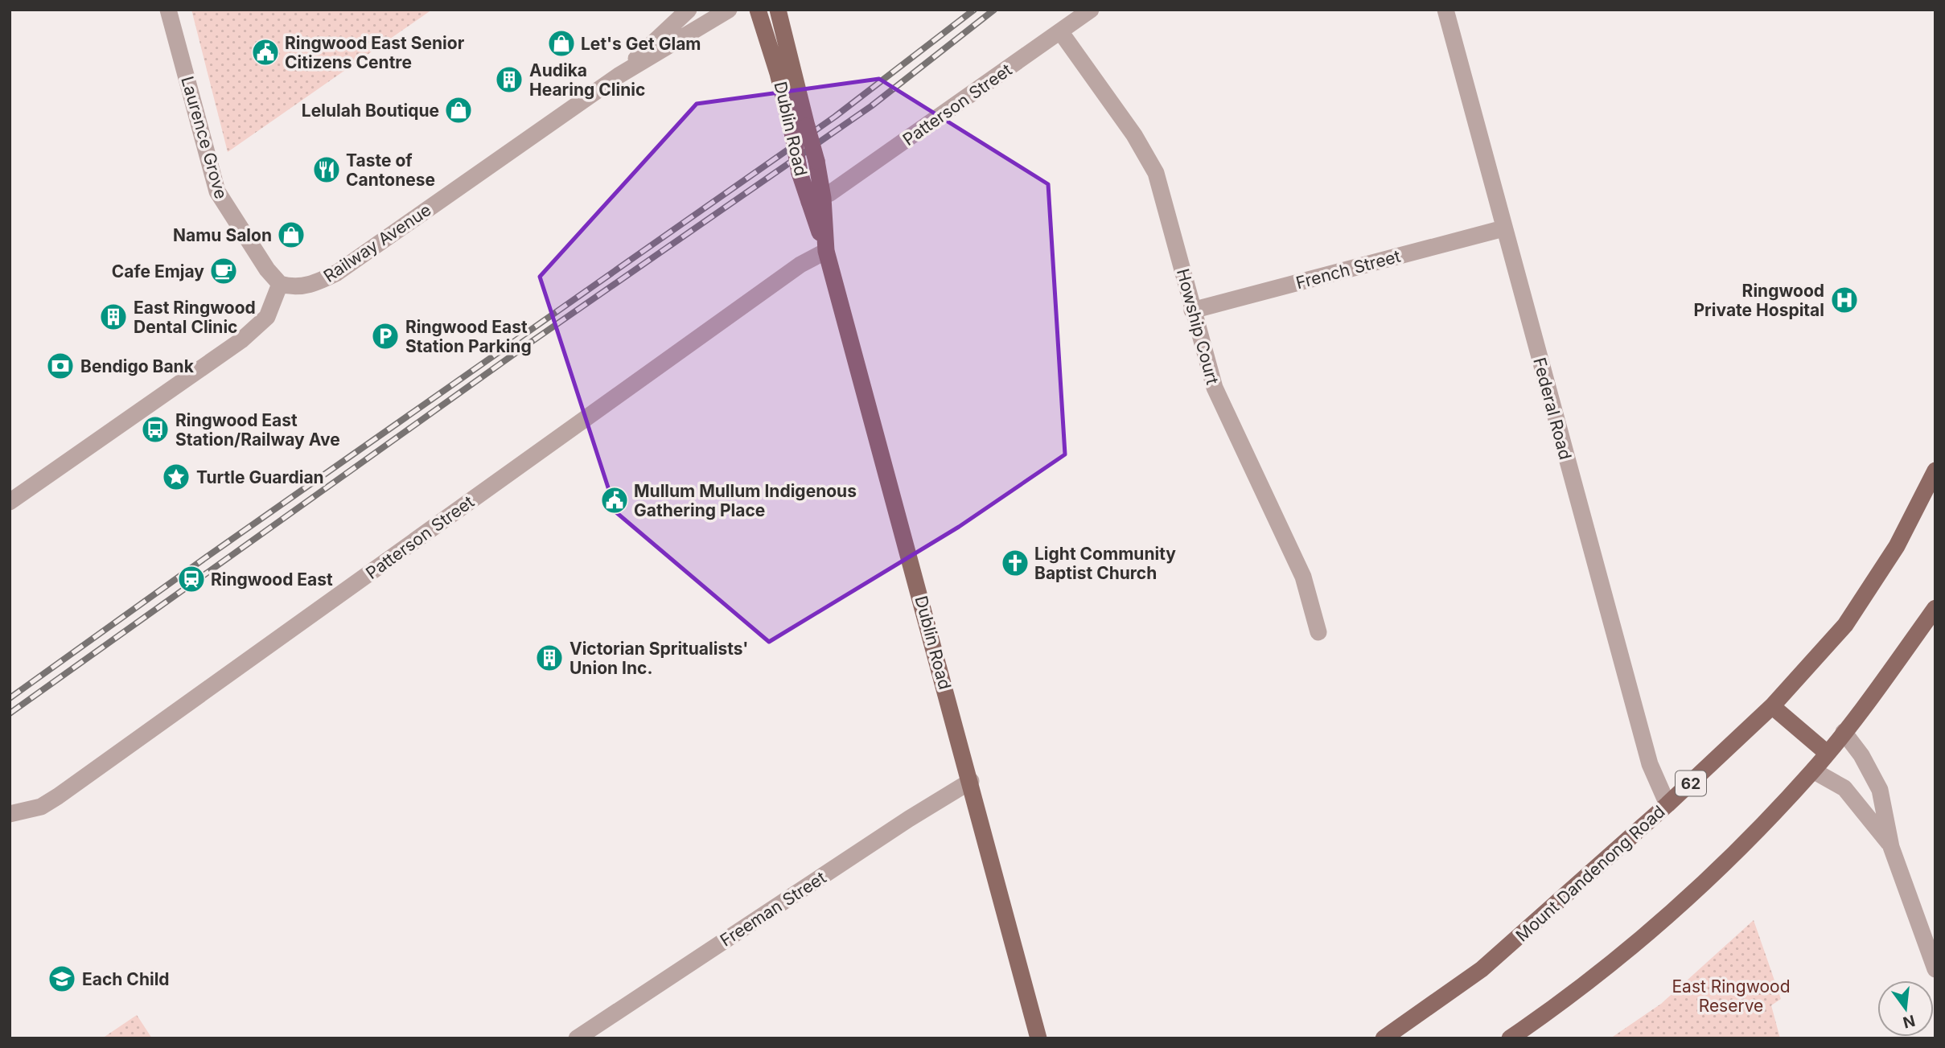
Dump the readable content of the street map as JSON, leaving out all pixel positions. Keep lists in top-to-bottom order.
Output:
{
  "streets": {
    "main road": ["Dublin Road", "62", "Mount Dandenong Road"],
    "street": [
      "Patterson Street",
      "Laurence Grove",
      "Railway Avenue",
      "French Street",
      "Howship Court",
      "Federal Road",
      "Freeman Street"
    ]
  },
  "crossings": [
    ["Patterson Street", "Dublin Road"],
    ["Patterson Street", "Howship Court"],
    ["Dublin Road", "Freeman Street"],
    ["Laurence Grove", "Railway Avenue"],
    ["French Street", "Howship Court"],
    ["French Street", "Federal Road"],
    ["Federal Road", "Mount Dandenong Road"]
  ],
  "parks": ["East Ringwood Reserve"],
  "places": {
    "shop": ["Let's Get Glam", "Lelulah Boutique", "Namu Salon"],
    "public building": ["Ringwood East Senior Citizens Centre", "Mullum Mullum Indigenous Gathering Place"],
    "building": ["Audika Hearing Clinic", "East Ringwood Dental Clinic", "Victorian Spritualists' Union Inc."],
    "restaurant": ["Taste of Cantonese"],
    "cafe": ["Cafe Emjay"],
    "hospital": ["Ringwood Private Hospital"],
    "parking": ["Ringwood East Station Parking"],
    "bank": ["Bendigo Bank"],
    "bus stop": ["Ringwood East Station/Railway Ave"],
    "place": ["Turtle Guardian"],
    "church": ["Light Community Baptist Church"],
    "station": ["Ringwood East"],
    "school or university": ["Each Child"]
  },
  "north": "bottom"
}
